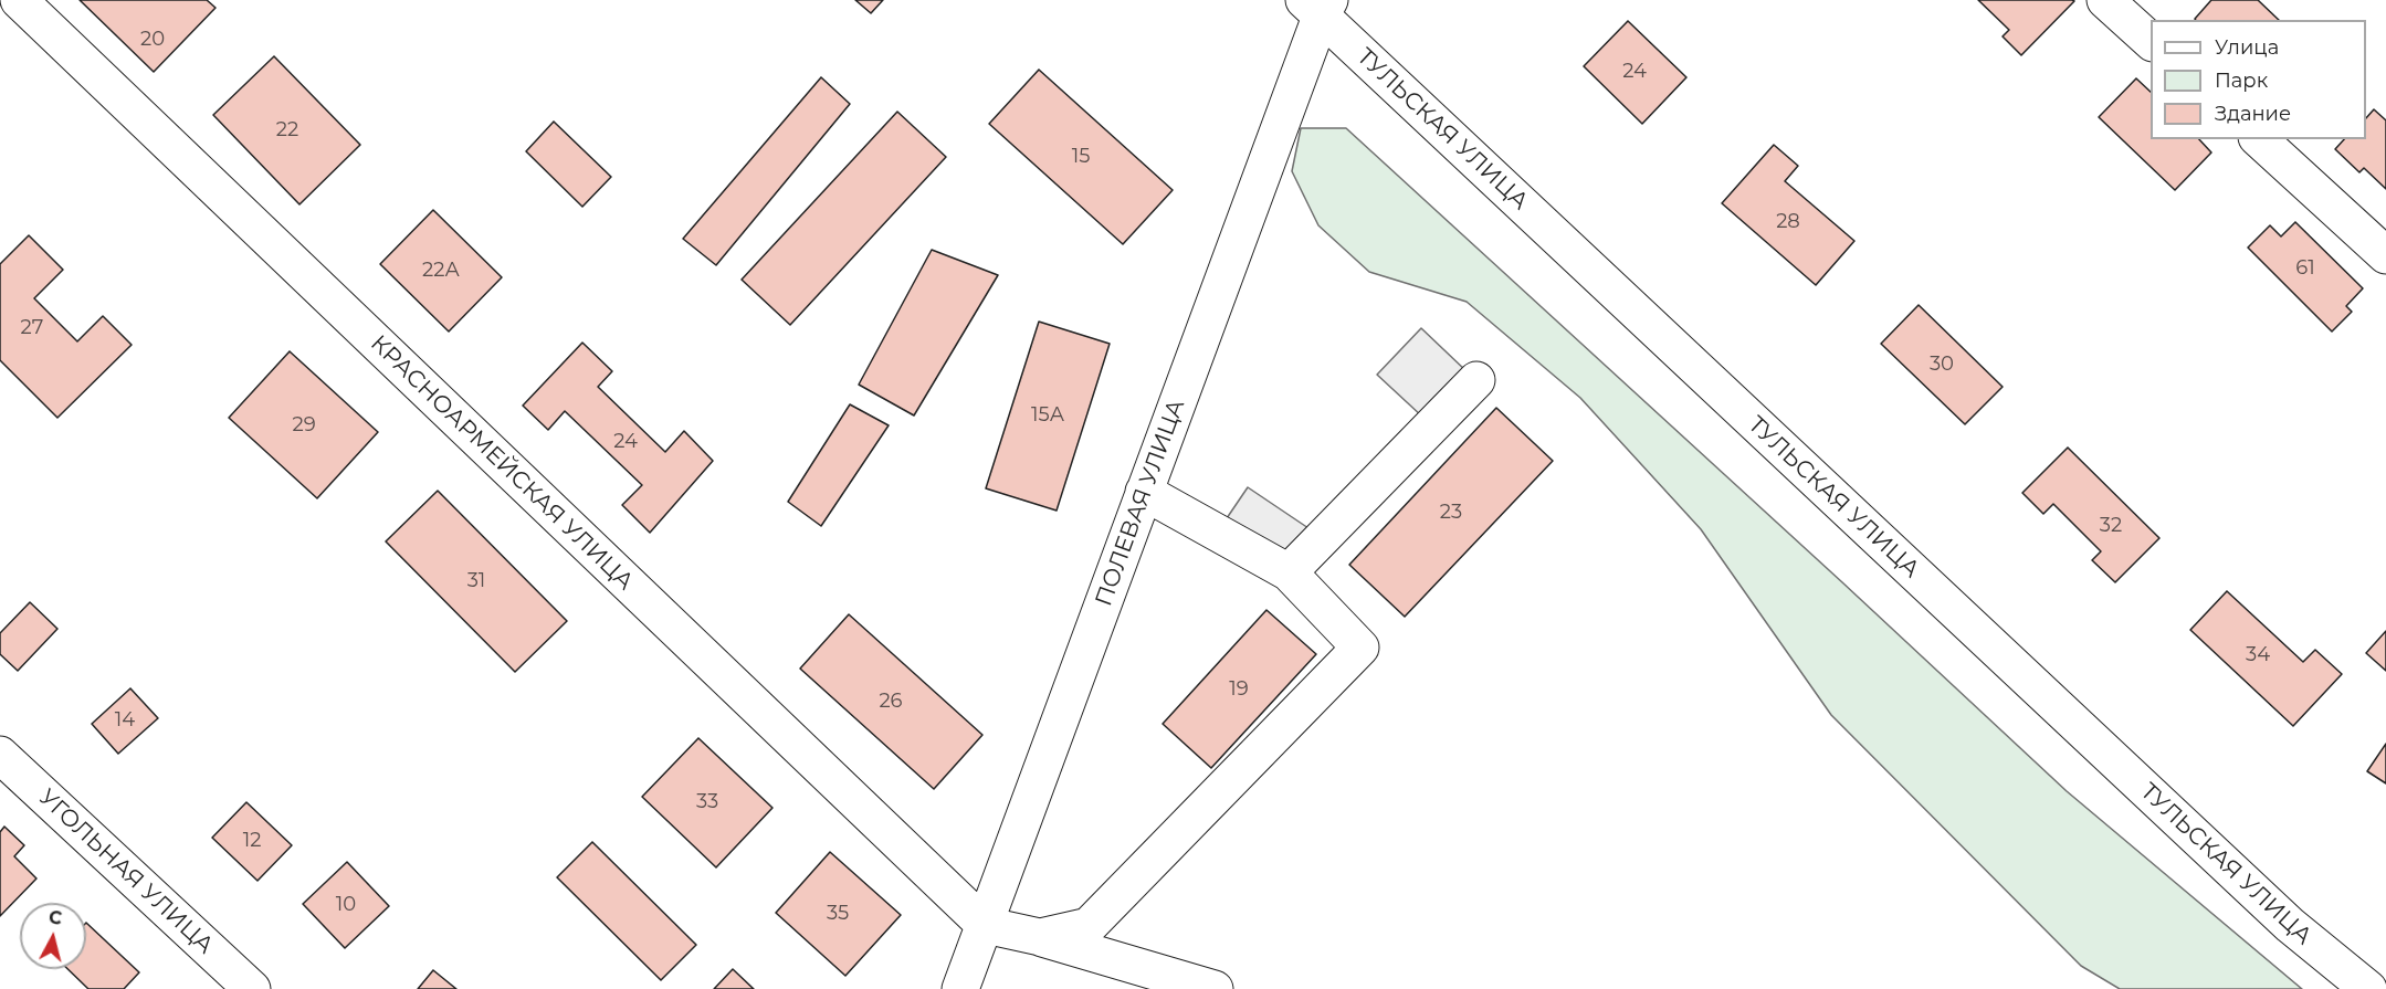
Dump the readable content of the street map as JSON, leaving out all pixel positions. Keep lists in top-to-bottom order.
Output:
{
  "streets": {
    "street": [
      "ТУЛЬСКАЯ УЛИЦА",
      "КРАСНОАРМЕЙСКАЯ УЛИЦА",
      "ПОЛЕВАЯ УЛИЦА",
      "УГОЛЬНАЯ УЛИЦА"
    ]
  },
  "crossings": [
    ["ТУЛЬСКАЯ УЛИЦА", "ПОЛЕВАЯ УЛИЦА"],
    ["КРАСНОАРМЕЙСКАЯ УЛИЦА", "ПОЛЕВАЯ УЛИЦА"]
  ],
  "house_numbers": [
    "20",
    "24",
    "22",
    "15",
    "28",
    "61",
    "22А",
    "27",
    "30",
    "15А",
    "29",
    "24",
    "23",
    "32",
    "31",
    "34",
    "19",
    "26",
    "14",
    "33",
    "12",
    "10",
    "35"
  ],
  "legend": ["Улица", "Парк", "Здание"],
  "north": "top"
}
